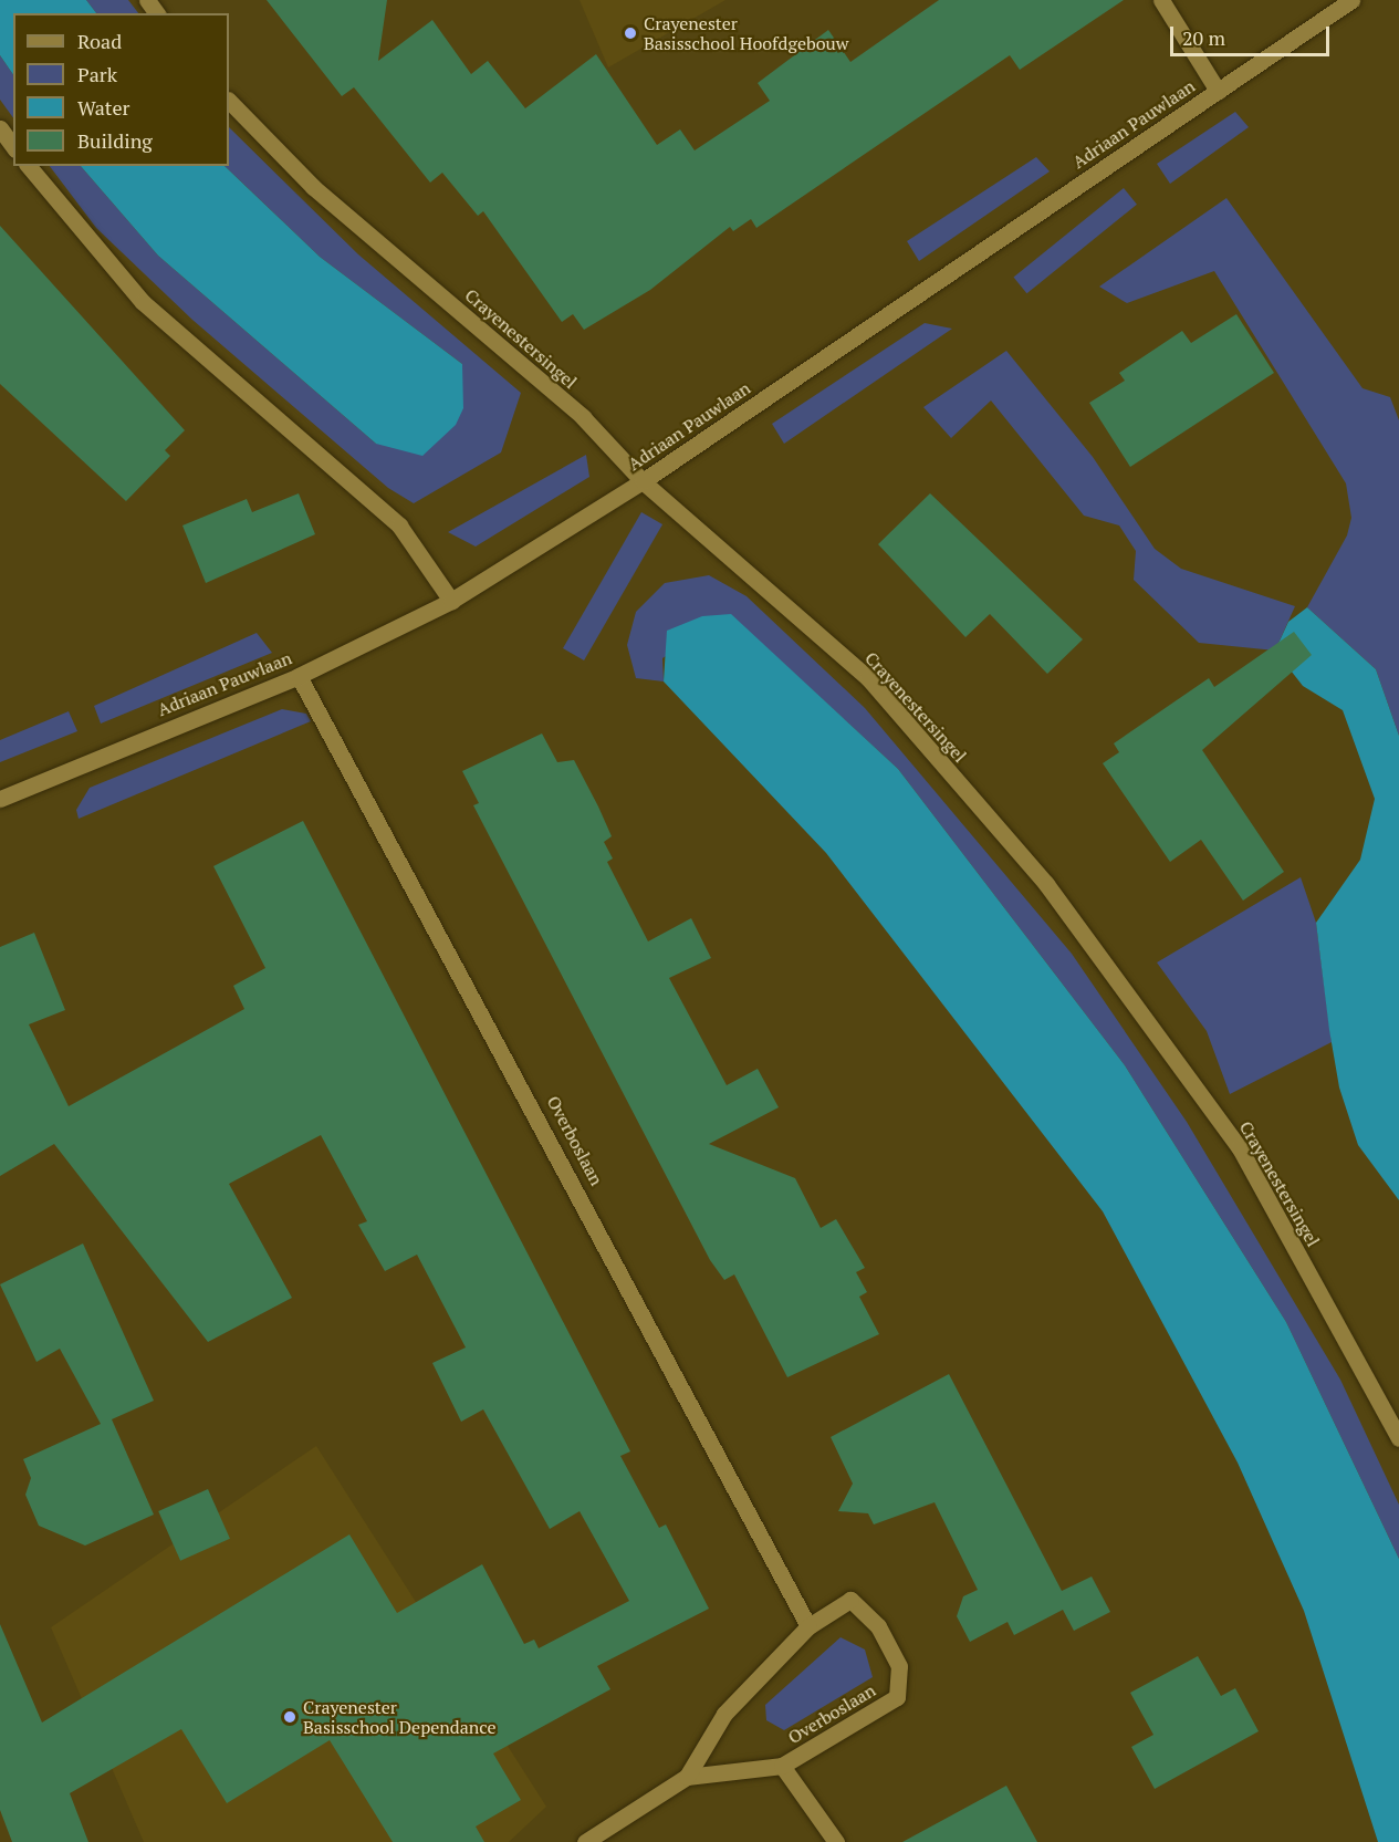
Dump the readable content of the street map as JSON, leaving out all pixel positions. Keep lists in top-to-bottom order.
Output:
{
  "streets": {
    "street": ["Adriaan Pauwlaan", "Crayenestersingel", "Overboslaan"]
  },
  "crossings": [
    ["Adriaan Pauwlaan", "Crayenestersingel"],
    ["Adriaan Pauwlaan", "Overboslaan"]
  ],
  "places": ["Crayenester Basisschool Hoofdgebouw", "Crayenester Basisschool Dependance"],
  "legend": [
    "Road",
    "Park",
    "Water",
    "Building"
  ],
  "scale_bar": "20 m"
}
